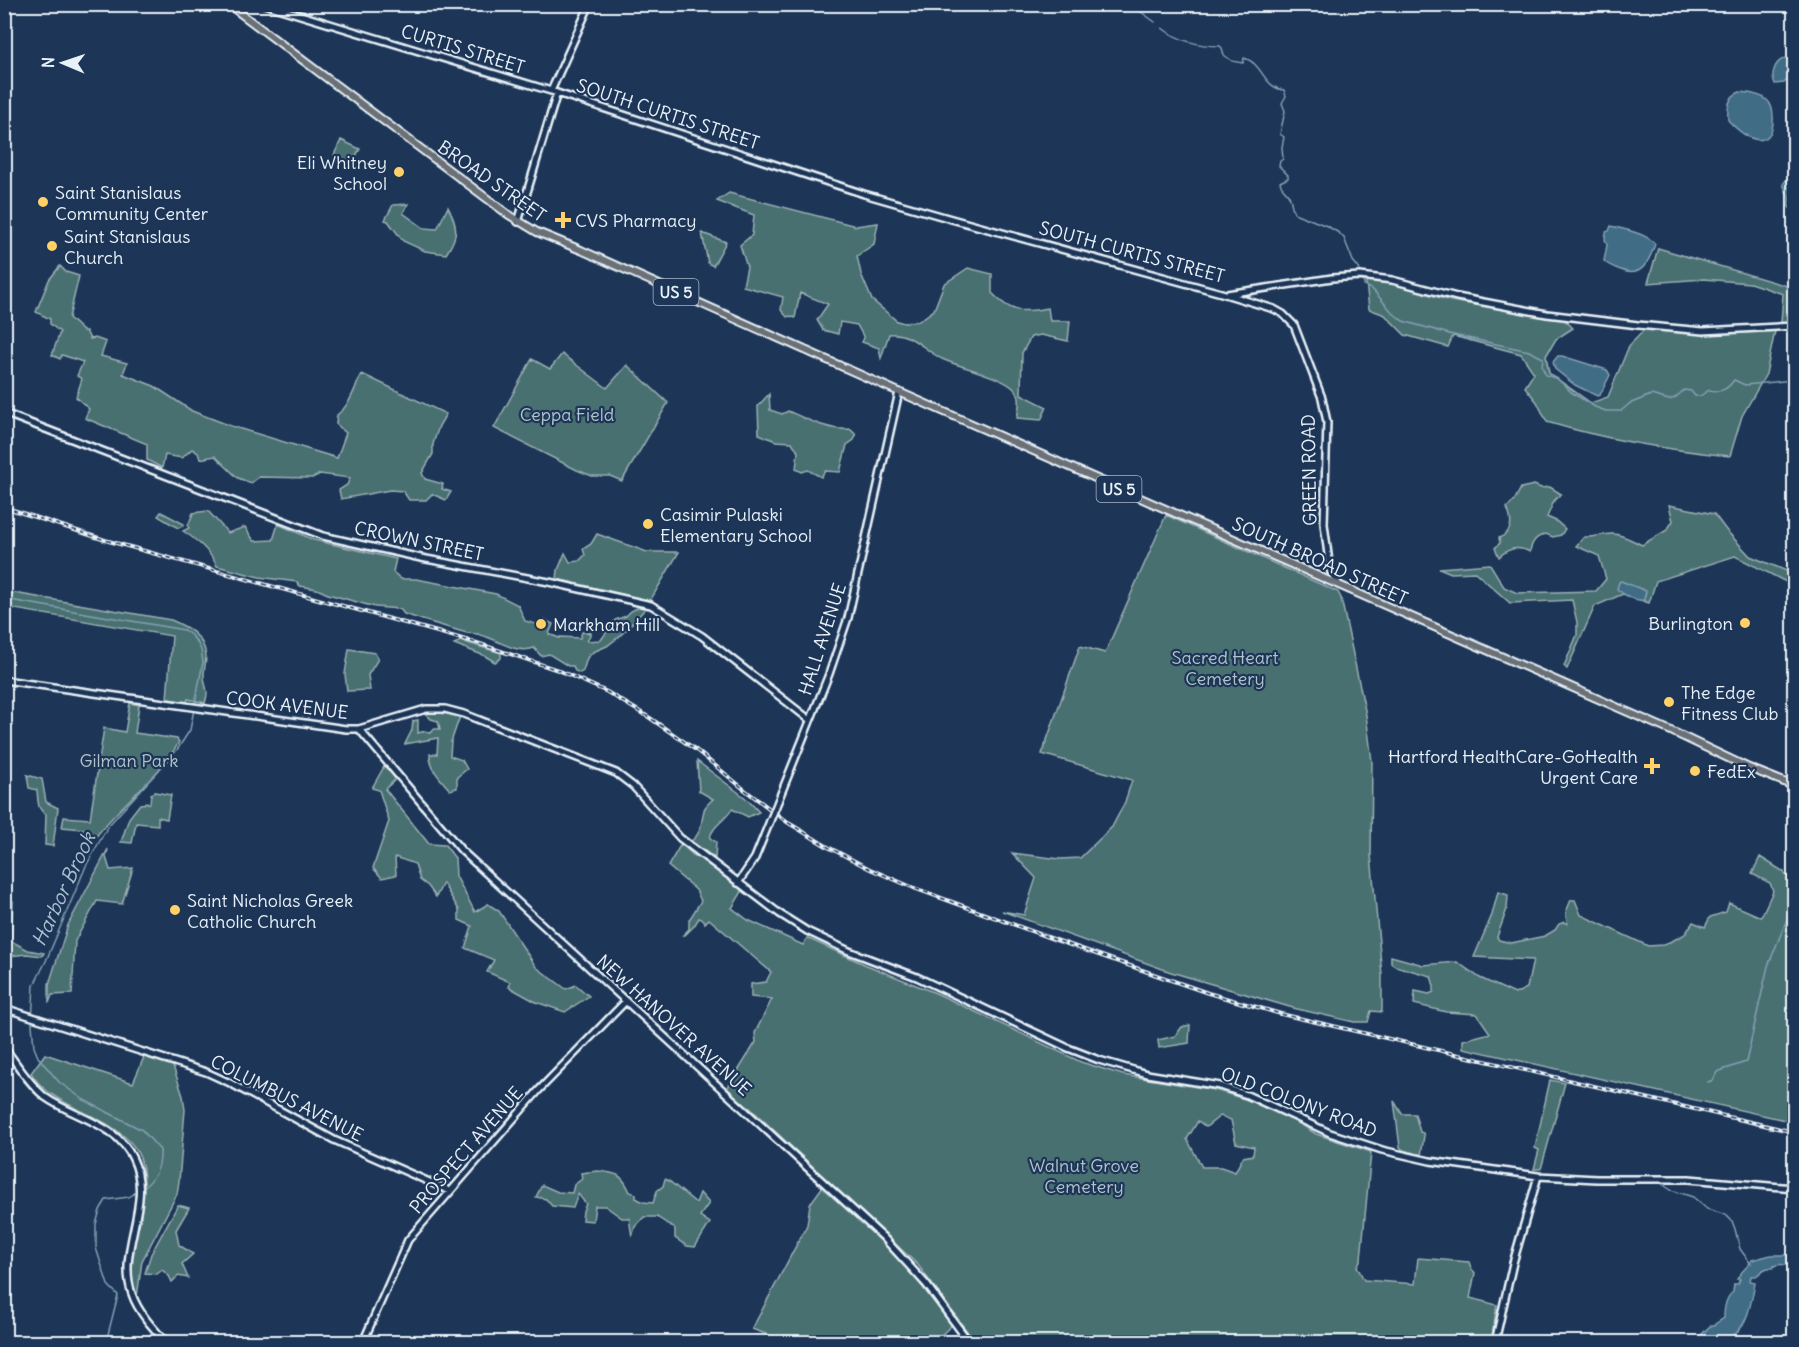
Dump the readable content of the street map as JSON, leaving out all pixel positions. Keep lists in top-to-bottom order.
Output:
{
  "streets": {
    "main road": ["BROAD STREET", "US 5", "SOUTH BROAD STREET"],
    "street": [
      "CURTIS STREET",
      "SOUTH CURTIS STREET",
      "GREEN ROAD",
      "CROWN STREET",
      "HALL AVENUE",
      "COOK AVENUE",
      "NEW HANOVER AVENUE",
      "COLUMBUS AVENUE",
      "OLD COLONY ROAD",
      "PROSPECT AVENUE"
    ]
  },
  "crossings": [
    ["CURTIS STREET", "SOUTH CURTIS STREET"],
    ["SOUTH CURTIS STREET", "GREEN ROAD"],
    ["BROAD STREET", "SOUTH BROAD STREET"],
    ["GREEN ROAD", "SOUTH BROAD STREET"],
    ["CROWN STREET", "HALL AVENUE"],
    ["SOUTH BROAD STREET", "HALL AVENUE"],
    ["HALL AVENUE", "OLD COLONY ROAD"],
    ["COOK AVENUE", "NEW HANOVER AVENUE"],
    ["COOK AVENUE", "OLD COLONY ROAD"],
    ["NEW HANOVER AVENUE", "PROSPECT AVENUE"],
    ["COLUMBUS AVENUE", "PROSPECT AVENUE"]
  ],
  "water": ["Harbor Brook"],
  "parks": [
    "Ceppa Field",
    "Sacred Heart Cemetery",
    "Gilman Park",
    "Walnut Grove Cemetery"
  ],
  "places": {
    "other": [
      "Eli Whitney School",
      "Saint Stanislaus Community Center",
      "Saint Stanislaus Church",
      "Casimir Pulaski Elementary School",
      "Burlington",
      "Markham Hill",
      "The Edge Fitness Club",
      "FedEx",
      "Saint Nicholas Greek Catholic Church"
    ],
    "health": ["CVS Pharmacy", "Hartford HealthCare-GoHealth Urgent Care"]
  },
  "north": "left"
}
